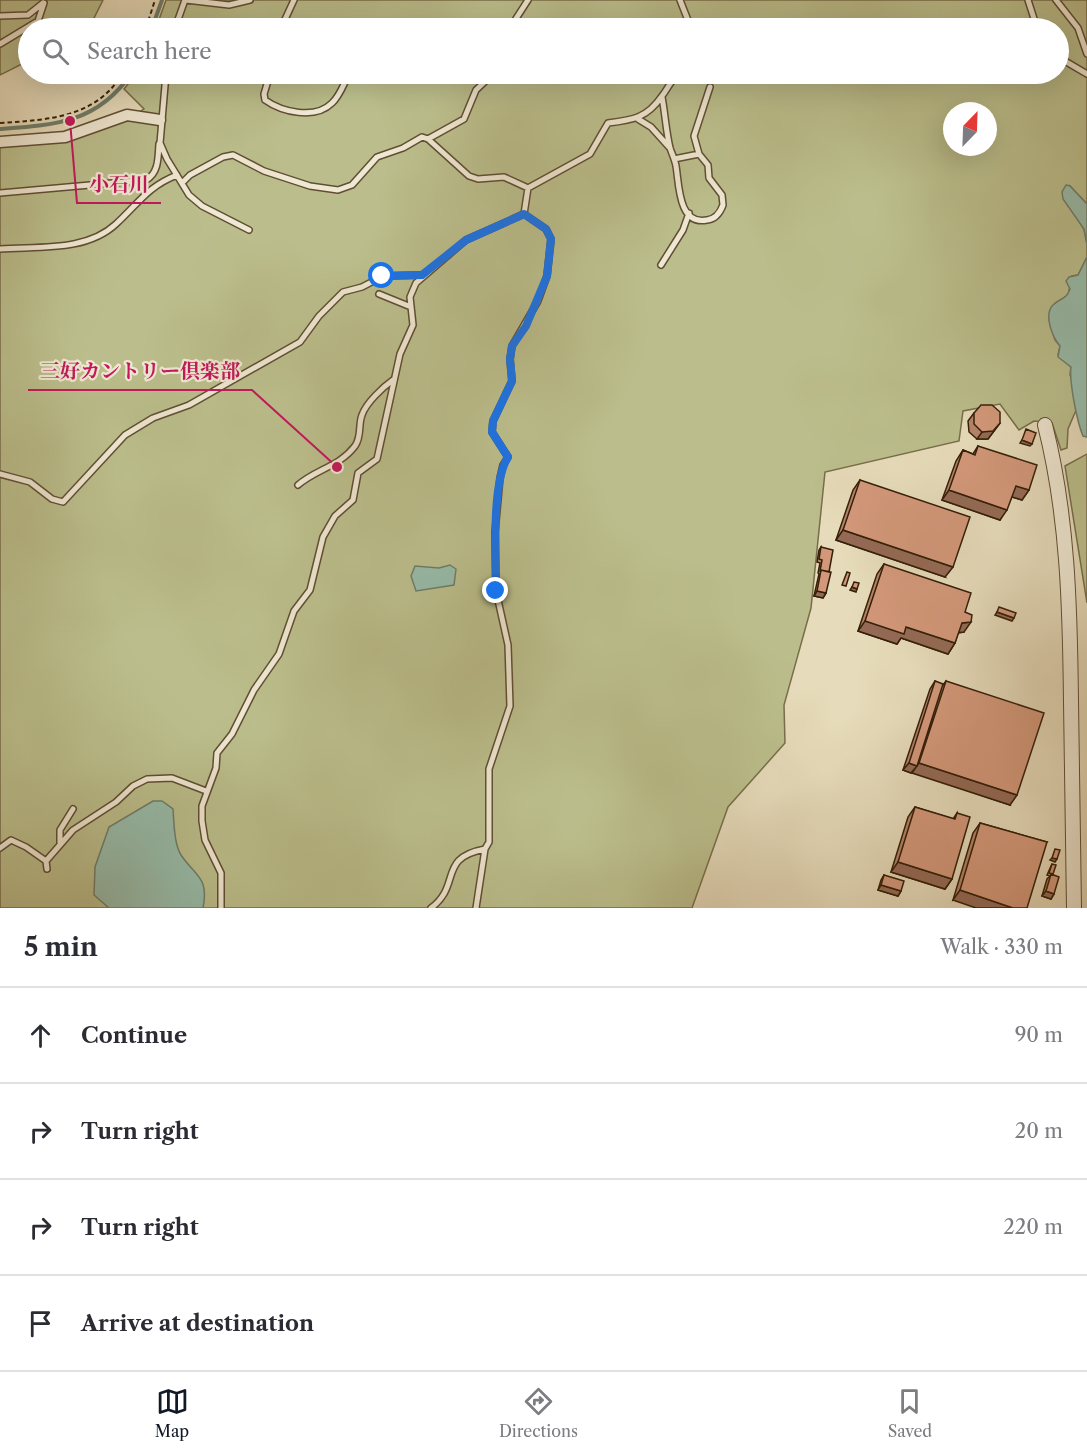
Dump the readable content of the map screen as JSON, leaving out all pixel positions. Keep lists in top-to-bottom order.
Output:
{
  "places": ["小石川", "三好カントリー倶楽部"],
  "north": "top right",
  "page": {
    "search": "Search here",
    "heading": ["5 min", "Walk · 330 m"],
    "list": [
      ["Continue", "90 m"],
      ["Turn right", "20 m"],
      ["Turn right", "220 m"],
      "Arrive at destination"
    ],
    "nav": ["Map", "Directions", "Saved"]
  }
}
